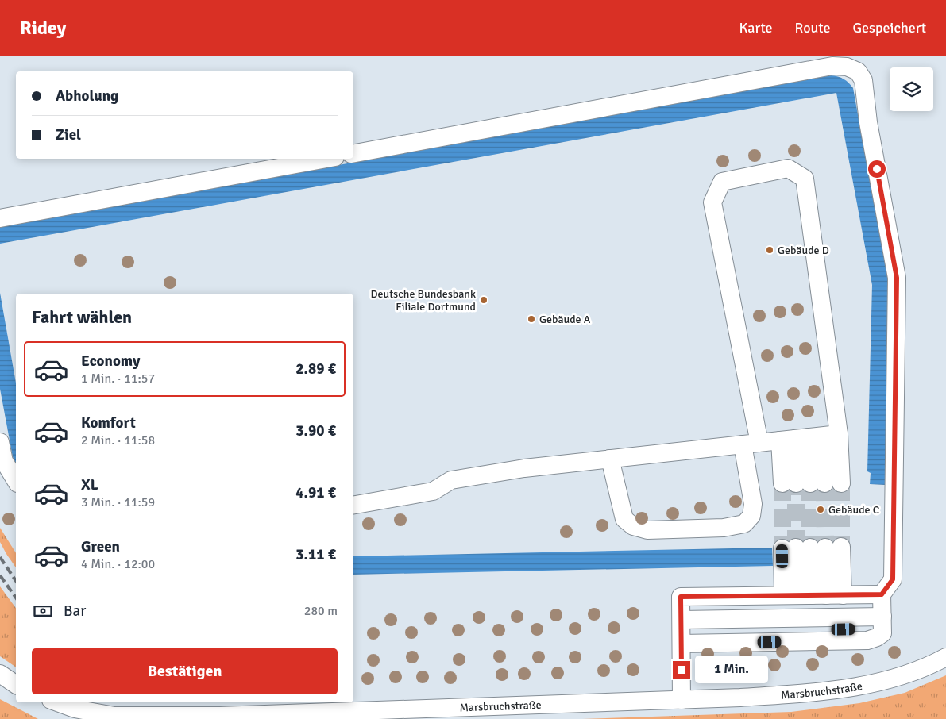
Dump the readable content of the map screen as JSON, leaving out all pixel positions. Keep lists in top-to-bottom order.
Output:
{
  "streets": {
    "street": ["Marsbruchstraße"]
  },
  "places": [
    "Gebäude D",
    "Deutsche Bundesbank Filiale Dortmund",
    "Gebäude A",
    "Gebäude C"
  ],
  "page": {
    "header": "Ridey",
    "nav": ["Karte", "Route", "Gespeichert"],
    "banner": ["Abholung", "Ziel"],
    "heading": "Fahrt wählen",
    "list": [
      {
        "name": "Economy",
        "note": "1 Min. · 11:57",
        "value": "2.89 €"
      },
      {
        "name": "Komfort",
        "note": "2 Min. · 11:58",
        "value": "3.90 €"
      },
      {
        "name": "XL",
        "note": "3 Min. · 11:59",
        "value": "4.91 €"
      },
      {
        "name": "Green",
        "note": "4 Min. · 12:00",
        "value": "3.11 €"
      }
    ],
    "pay": ["Bar", "280 m"],
    "buttons": "Bestätigen",
    "bubble": "1 Min."
  }
}
